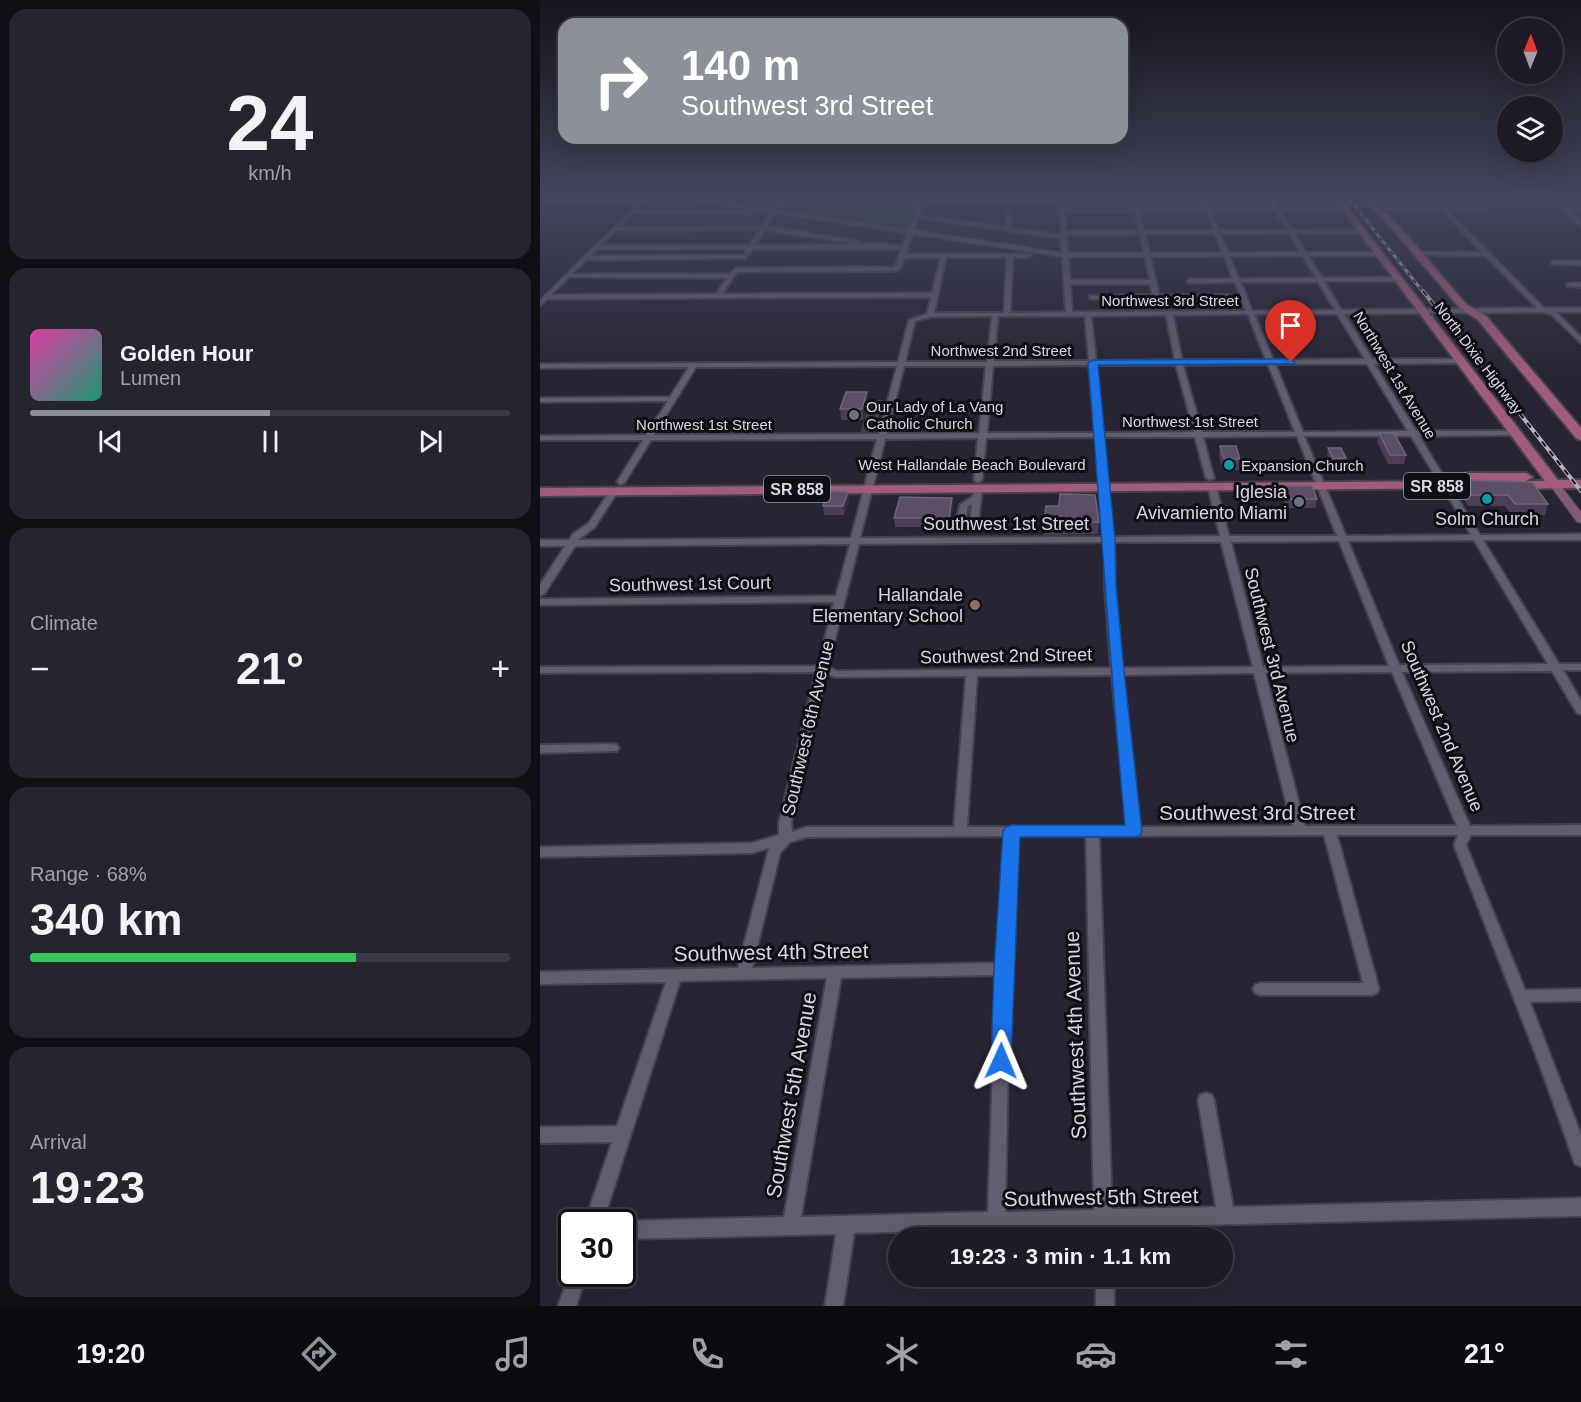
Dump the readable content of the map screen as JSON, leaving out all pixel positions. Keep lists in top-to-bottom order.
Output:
{
  "streets": {
    "main road": ["North Dixie Highway", "West Hallandale Beach Boulevard", "SR 858"],
    "street": [
      "Northwest 3rd Street",
      "Northwest 2nd Street",
      "Northwest 1st Avenue",
      "Northwest 1st Street",
      "Southwest 1st Street",
      "Southwest 1st Court",
      "Southwest 3rd Avenue",
      "Southwest 2nd Street",
      "Southwest 2nd Avenue",
      "Southwest 6th Avenue",
      "Southwest 3rd Street",
      "Southwest 4th Street",
      "Southwest 4th Avenue",
      "Southwest 5th Avenue",
      "Southwest 5th Street"
    ]
  },
  "crossings": [
    ["Northwest 3rd Street", "North Dixie Highway"],
    ["Northwest 3rd Street", "Northwest 1st Avenue"],
    ["Northwest 3rd Street", "Southwest 3rd Avenue"],
    ["Northwest 3rd Street", "Southwest 2nd Avenue"],
    ["Northwest 3rd Street", "Southwest 6th Avenue"],
    ["Northwest 2nd Street", "North Dixie Highway"],
    ["Northwest 2nd Street", "Northwest 1st Avenue"],
    ["Northwest 2nd Street", "Southwest 3rd Avenue"],
    ["Northwest 2nd Street", "Southwest 2nd Avenue"],
    ["Northwest 2nd Street", "Southwest 6th Avenue"],
    ["North Dixie Highway", "Northwest 1st Street"],
    ["North Dixie Highway", "West Hallandale Beach Boulevard"],
    ["North Dixie Highway", "SR 858"],
    ["Northwest 1st Avenue", "Northwest 1st Street"],
    ["Northwest 1st Avenue", "West Hallandale Beach Boulevard"],
    ["Northwest 1st Avenue", "Southwest 1st Street"],
    ["Northwest 1st Avenue", "Southwest 2nd Street"],
    ["Northwest 1st Street", "Southwest 3rd Avenue"],
    ["Northwest 1st Street", "Southwest 2nd Avenue"],
    ["Northwest 1st Street", "Southwest 6th Avenue"],
    ["West Hallandale Beach Boulevard", "SR 858"],
    ["West Hallandale Beach Boulevard", "Southwest 3rd Avenue"],
    ["West Hallandale Beach Boulevard", "Southwest 2nd Avenue"],
    ["West Hallandale Beach Boulevard", "Southwest 6th Avenue"],
    ["Southwest 1st Street", "Southwest 3rd Avenue"],
    ["Southwest 1st Street", "Southwest 2nd Avenue"],
    ["Southwest 1st Street", "Southwest 6th Avenue"],
    ["Southwest 1st Court", "Southwest 6th Avenue"],
    ["Southwest 3rd Avenue", "Southwest 2nd Street"],
    ["Southwest 3rd Avenue", "Southwest 3rd Street"],
    ["Southwest 2nd Street", "Southwest 2nd Avenue"],
    ["Southwest 2nd Street", "Southwest 6th Avenue"],
    ["Southwest 2nd Avenue", "Southwest 3rd Street"],
    ["Southwest 6th Avenue", "Southwest 3rd Street"],
    ["Southwest 6th Avenue", "Southwest 4th Street"],
    ["Southwest 3rd Street", "Southwest 4th Avenue"],
    ["Southwest 4th Street", "Southwest 5th Avenue"],
    ["Southwest 4th Avenue", "Southwest 5th Street"],
    ["Southwest 5th Avenue", "Southwest 5th Street"]
  ],
  "places": [
    "Our Lady of La Vang Catholic Church",
    "Expansion Church",
    "Solm Church",
    "Iglesia Avivamiento Miami",
    "Hallandale Elementary School"
  ],
  "north": "top",
  "page": {
    "tile": [
      ["24", "km/h"],
      "Climate",
      ["Range · 68%", "340 km"],
      ["Arrival", "19:23"]
    ],
    "turn": ["140 m", "Southwest 3rd Street"],
    "song": ["Golden Hour", "Lumen"],
    "heat": ["−", "21°", "+"],
    "limit": "30",
    "trip": "19:23 · 3 min · 1.1 km",
    "tabs": ["19:20", "21°"]
  }
}
